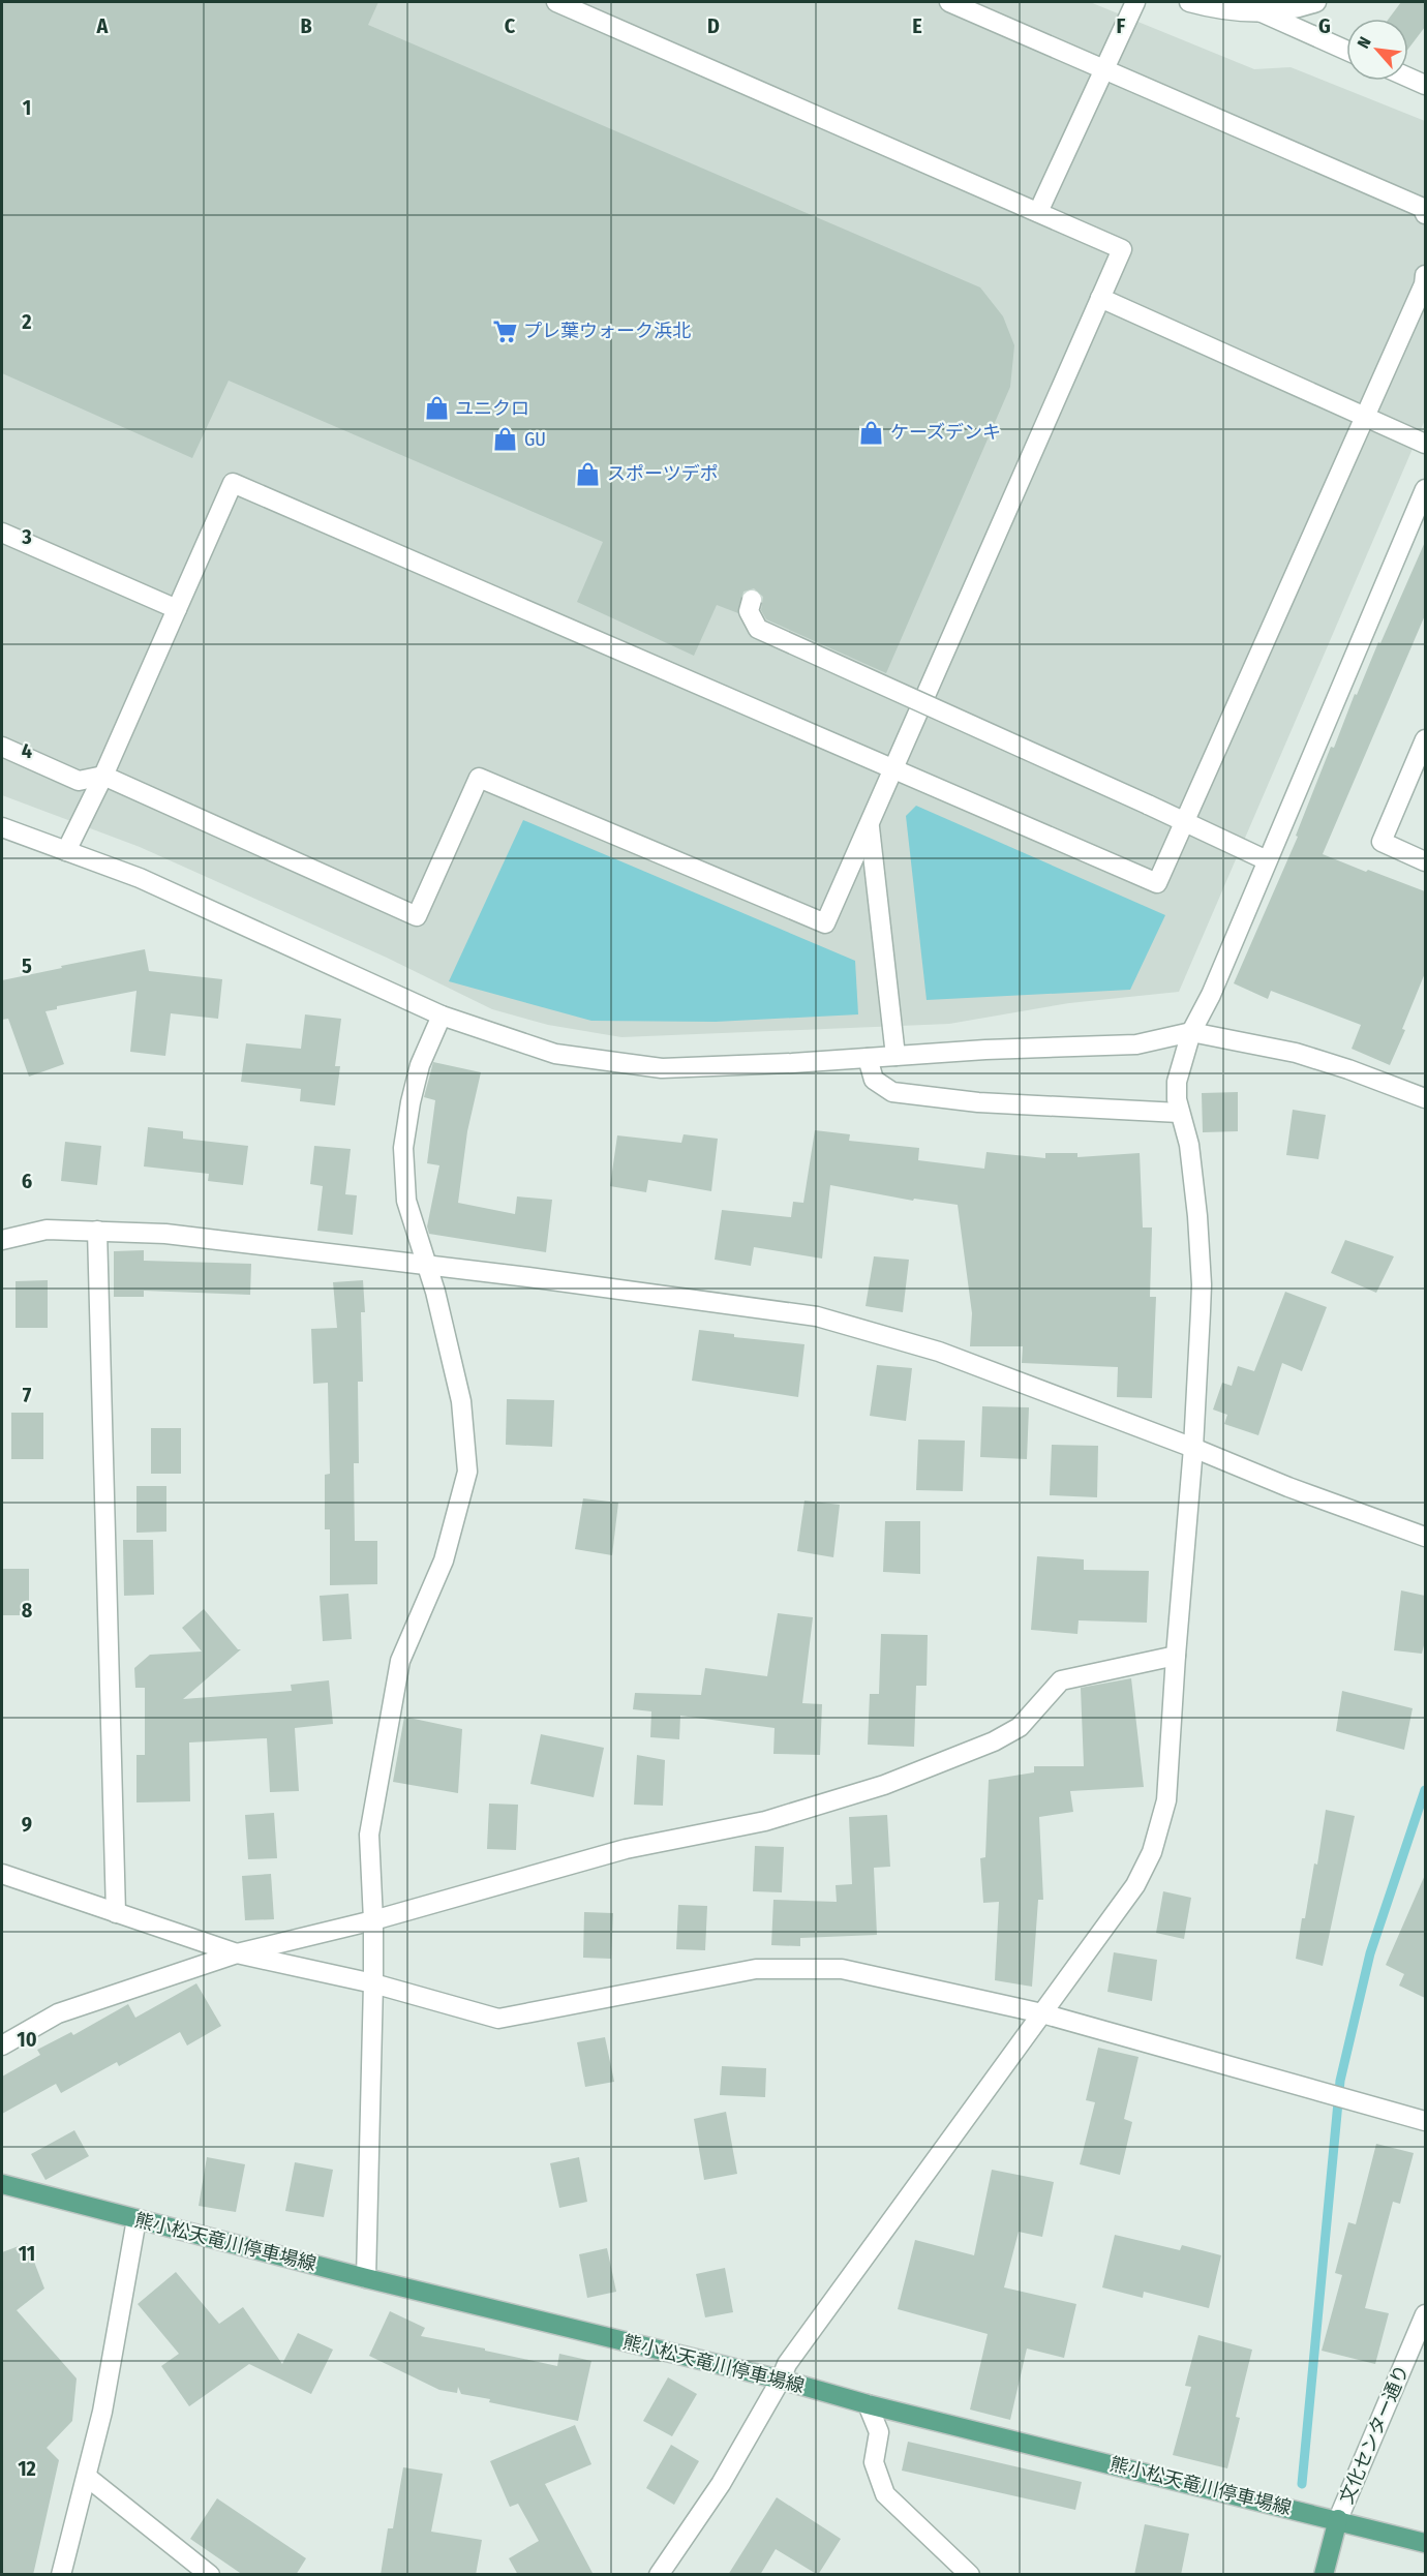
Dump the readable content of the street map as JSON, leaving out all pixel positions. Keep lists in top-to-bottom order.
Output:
{
  "streets": {
    "main road": ["熊小松天竜川停車場線"],
    "street": ["文化センター通り"]
  },
  "crossings": [
    ["熊小松天竜川停車場線", "文化センター通り"]
  ],
  "places": {
    "supermarket": ["プレ葉ウォーク浜北"],
    "shop": [
      "ユニクロ",
      "ケーズデンキ",
      "GU",
      "スポーツデポ"
    ]
  },
  "north": "top left",
  "grid": {
    "columns": [
      "A",
      "B",
      "C",
      "D",
      "E",
      "F",
      "G"
    ],
    "rows": [
      "1",
      "2",
      "3",
      "4",
      "5",
      "6",
      "7",
      "8",
      "9",
      "10",
      "11",
      "12"
    ]
  }
}
